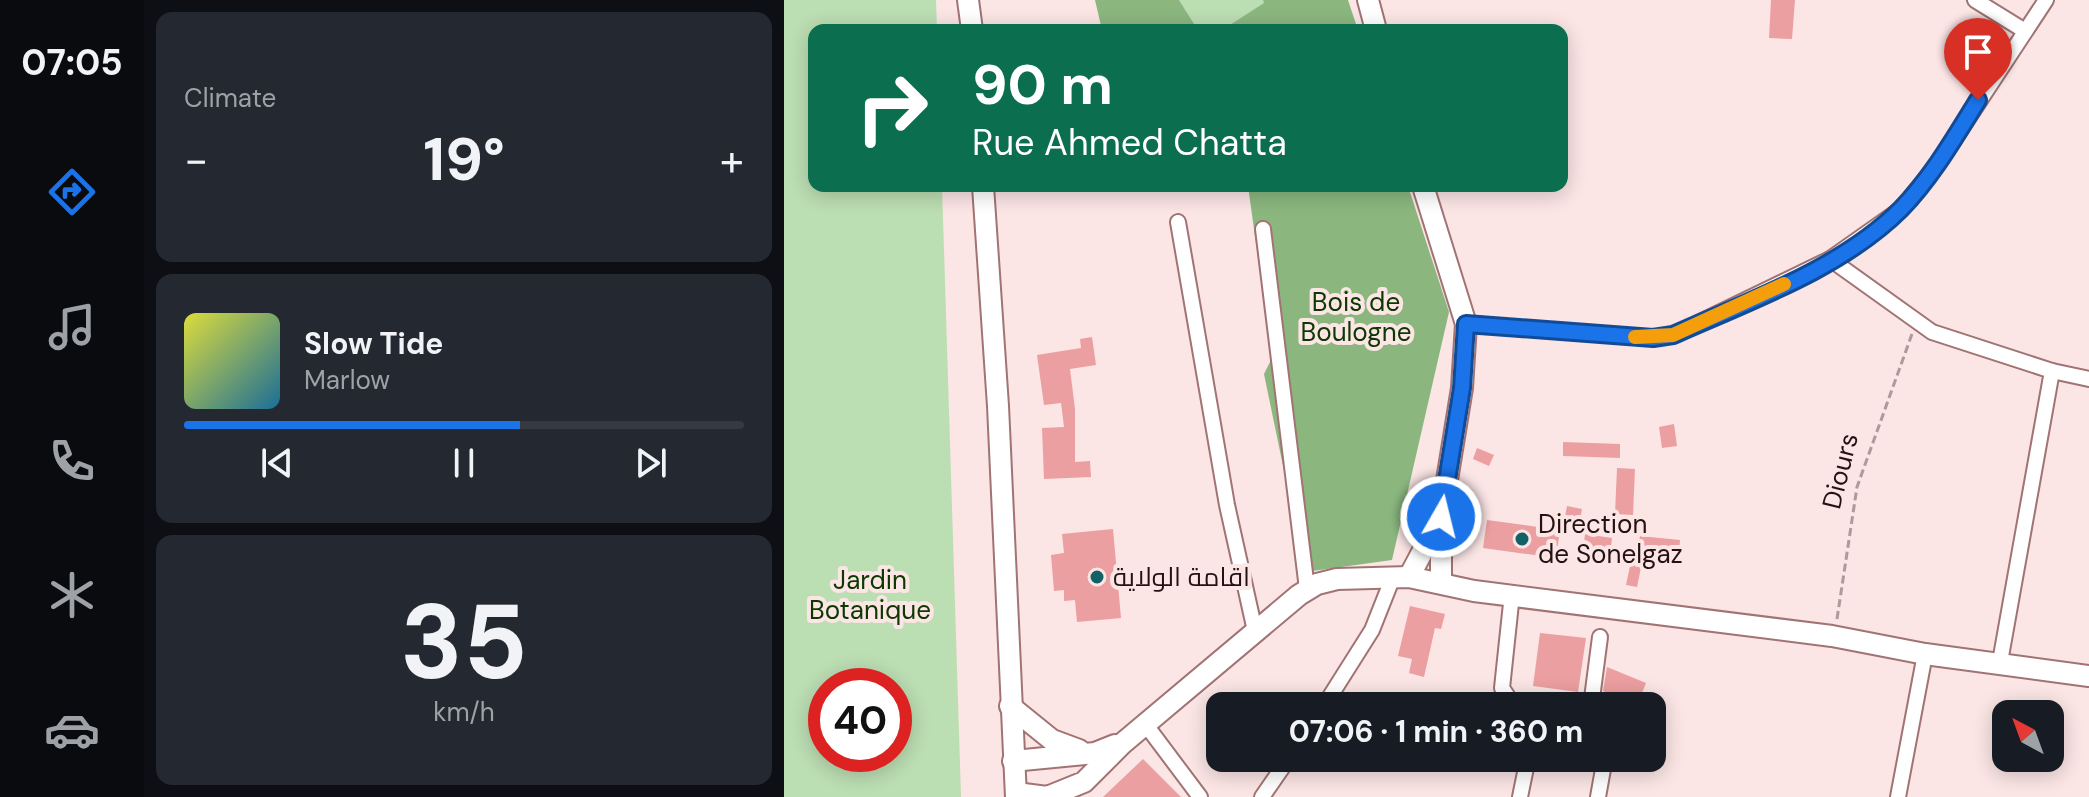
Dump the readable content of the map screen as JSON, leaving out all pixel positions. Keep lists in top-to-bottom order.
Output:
{
  "streets": {
    "path": ["Diours"]
  },
  "parks": ["Bois de Boulogne", "Jardin Botanique"],
  "places": ["Direction de Sonelgaz", "اقامة الولاية"],
  "north": "top left",
  "page": {
    "tabs": "07:05",
    "tile": [
      "Climate",
      ["35", "km/h"]
    ],
    "turn": ["90 m", "Rue Ahmed Chatta"],
    "heat": ["−", "19°", "+"],
    "song": ["Slow Tide", "Marlow"],
    "limit": "40",
    "trip": "07:06 · 1 min · 360 m"
  }
}
